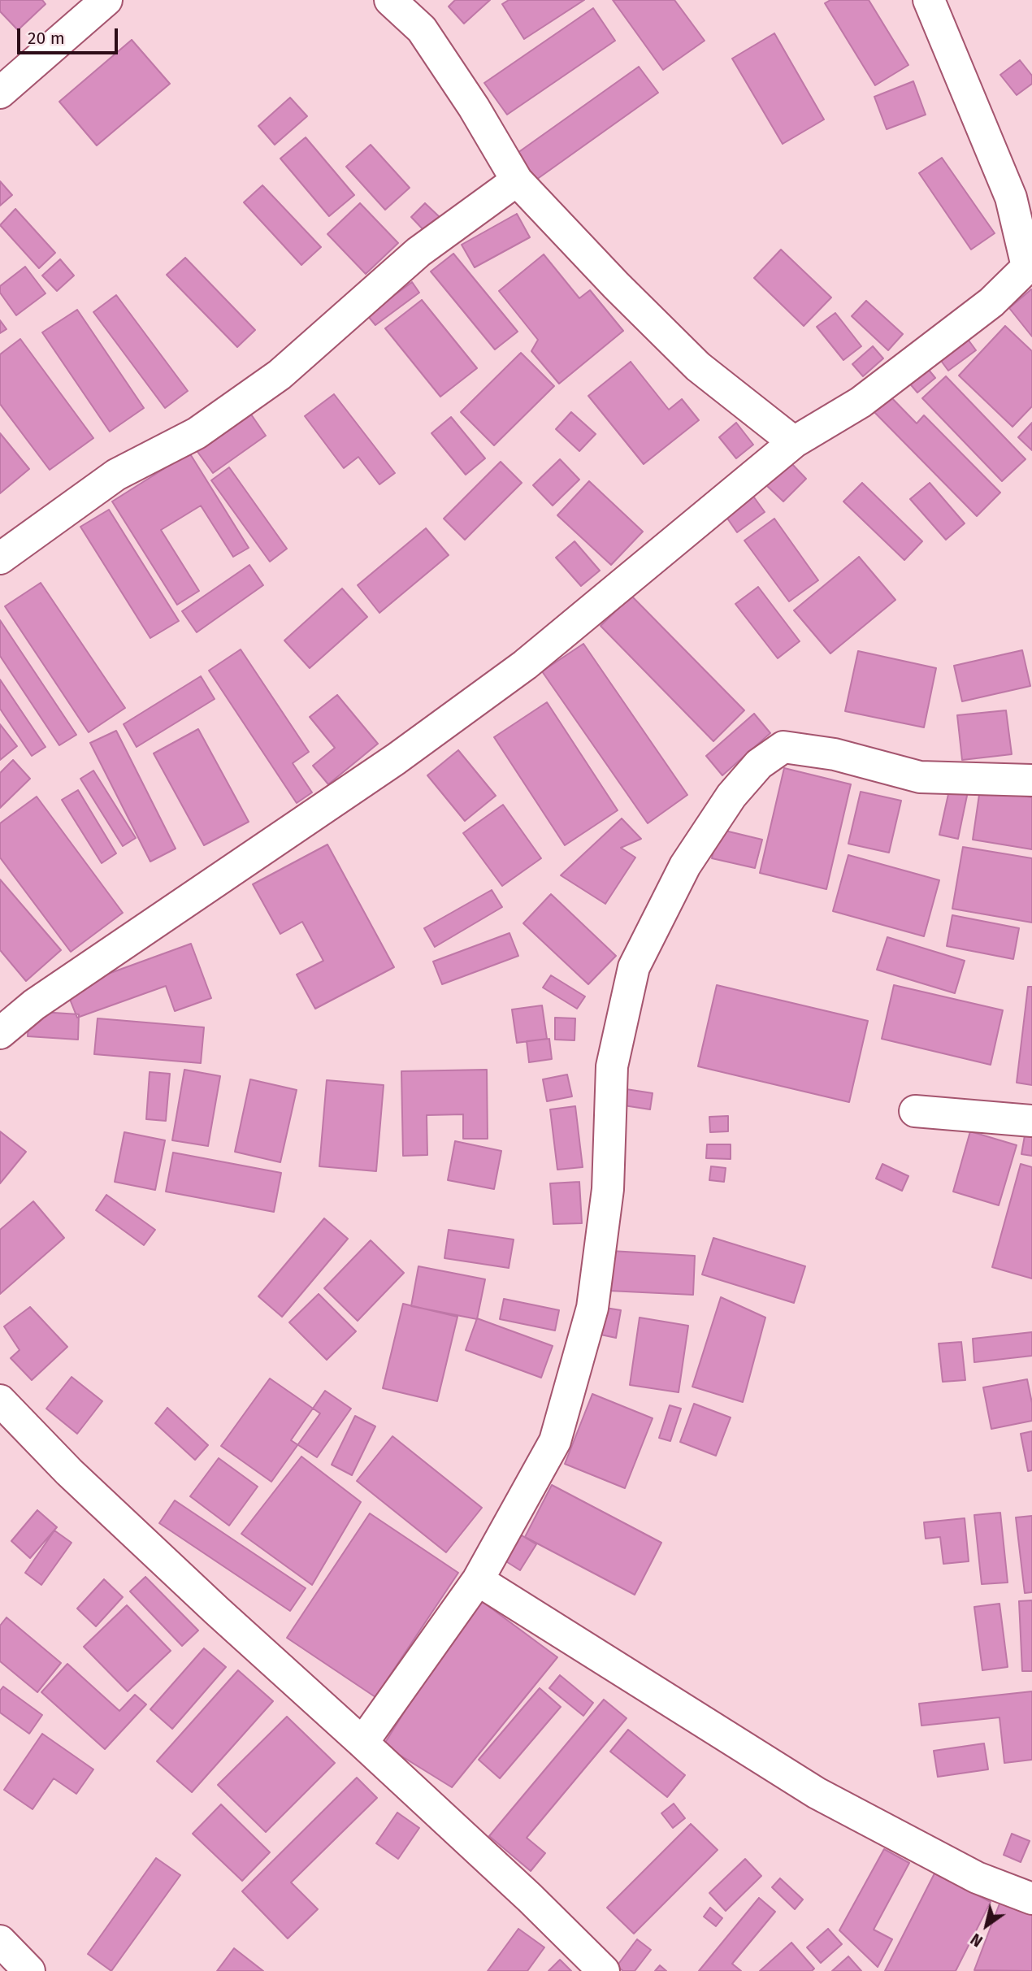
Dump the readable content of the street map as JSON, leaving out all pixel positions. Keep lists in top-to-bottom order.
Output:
{
  "scale_bar": "20 m",
  "north": "bottom left"
}
